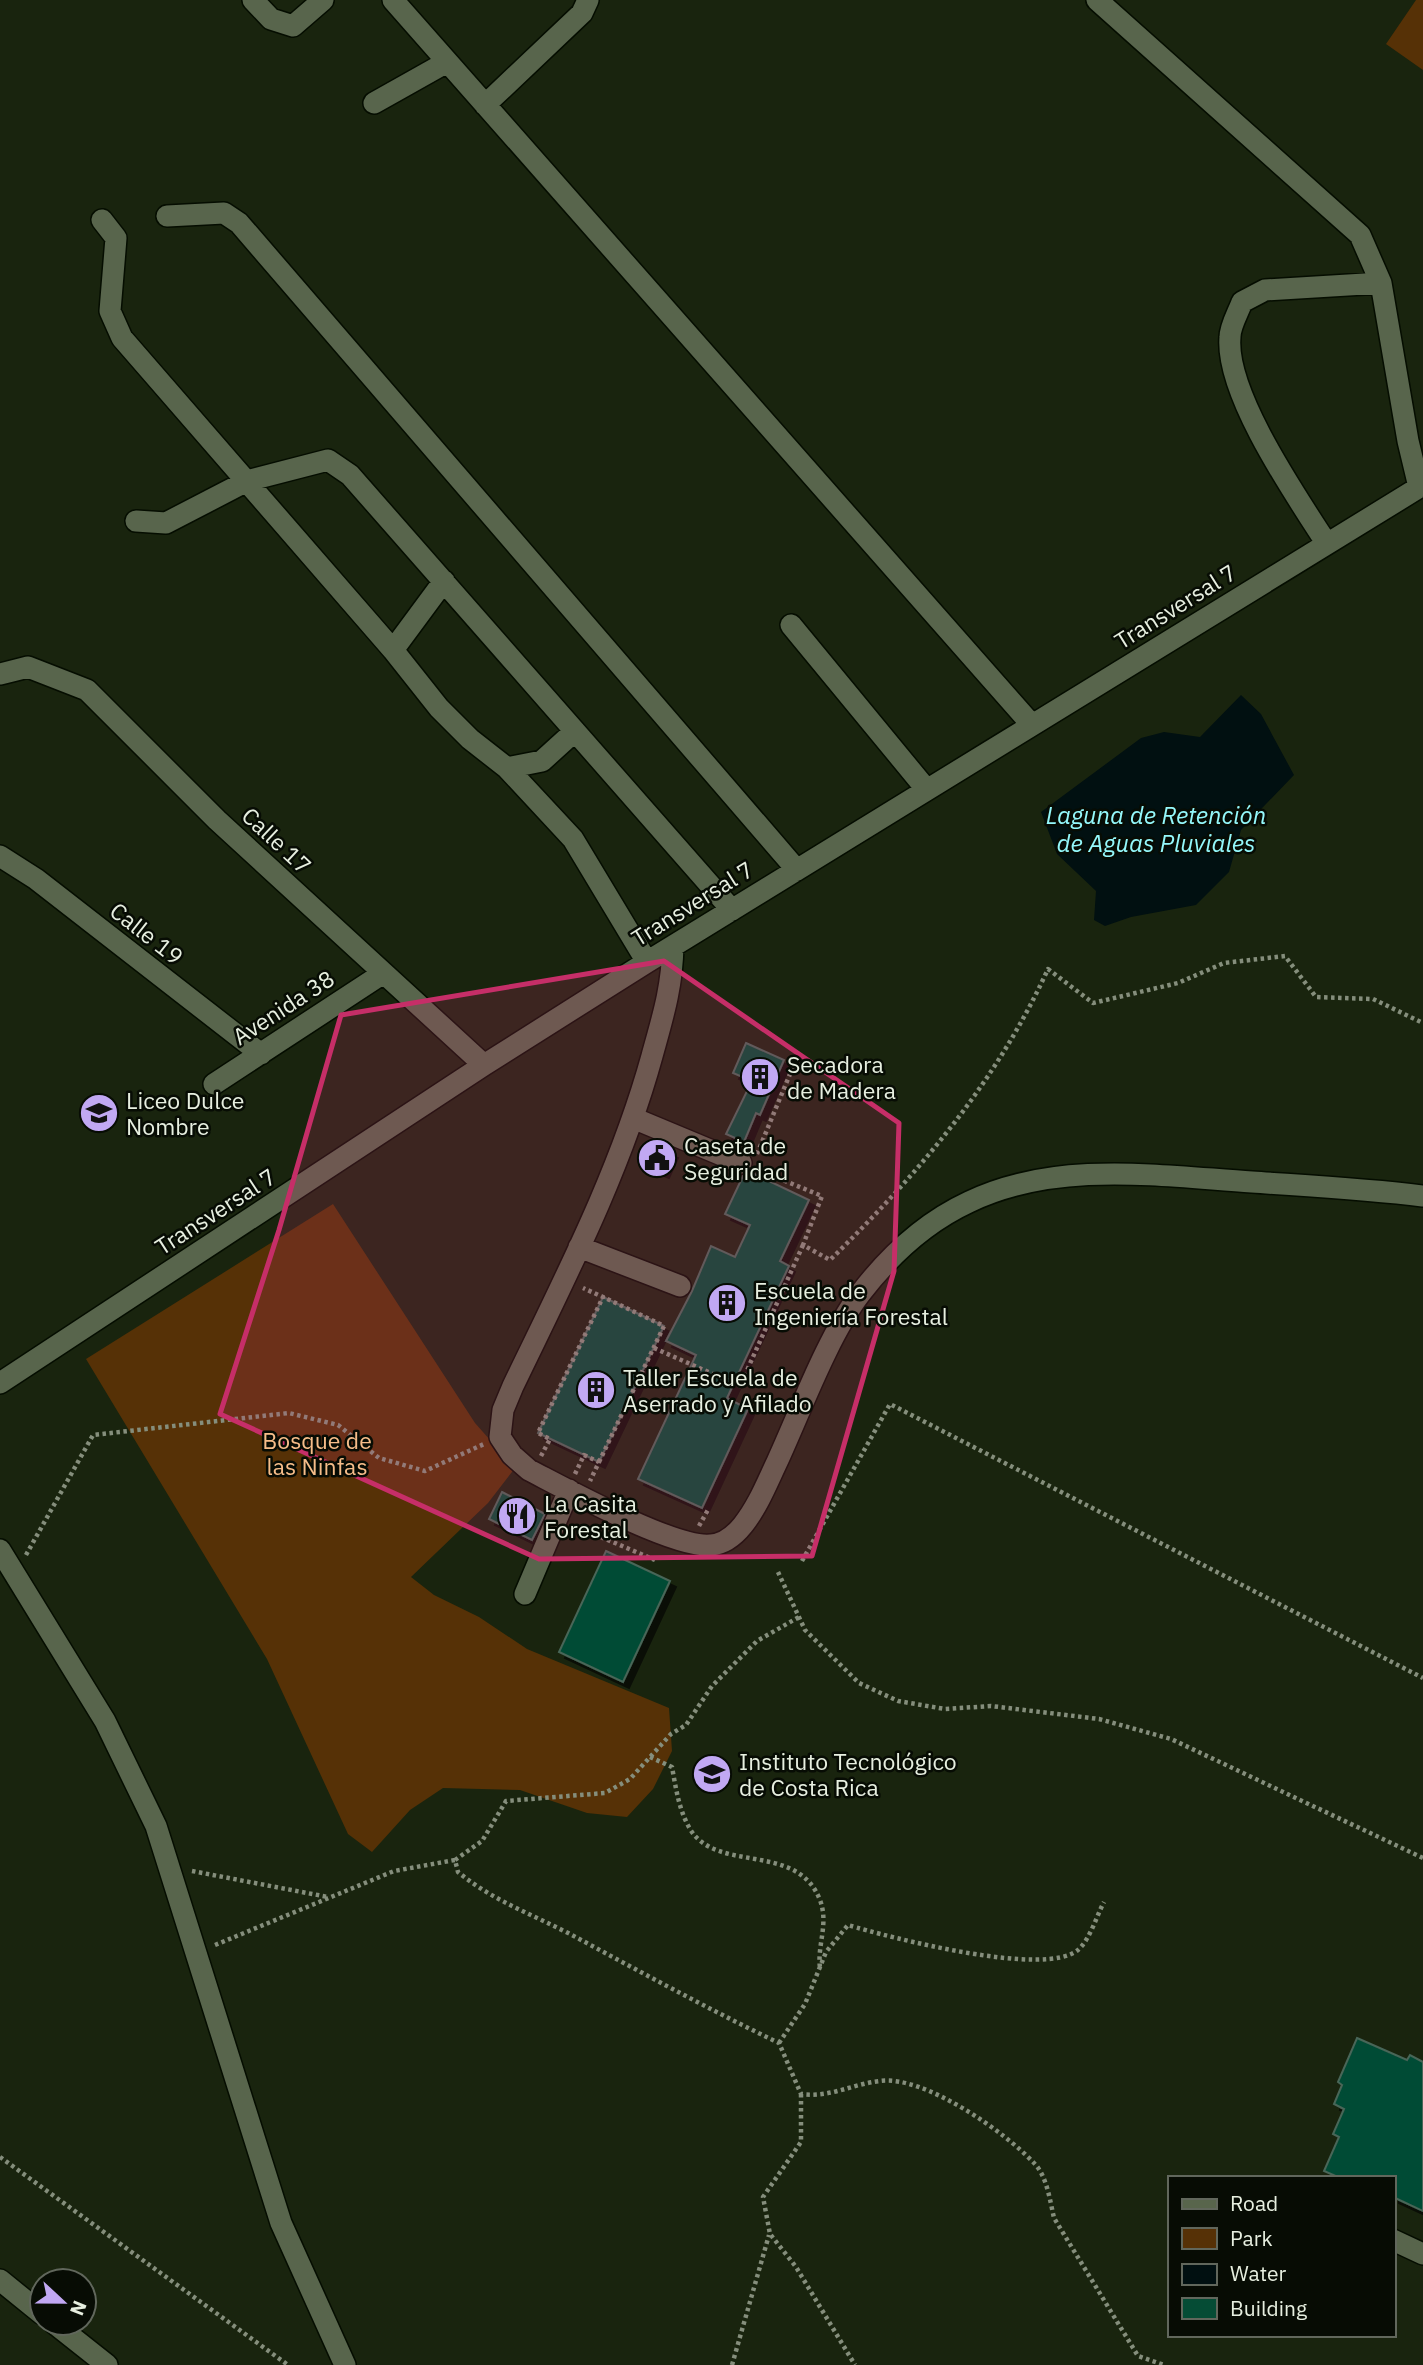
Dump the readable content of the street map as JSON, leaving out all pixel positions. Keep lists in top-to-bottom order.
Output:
{
  "streets": {
    "street": [
      "Transversal 7",
      "Calle 17",
      "Calle 19",
      "Avenida 38"
    ]
  },
  "crossings": [
    ["Transversal 7", "Calle 17"],
    ["Calle 17", "Avenida 38"],
    ["Calle 19", "Avenida 38"]
  ],
  "water": ["Laguna de Retención de Aguas Pluviales"],
  "parks": ["Bosque de las Ninfas"],
  "places": {
    "building": ["Secadora de Madera", "Escuela de Ingeniería Forestal", "Taller Escuela de Aserrado y Afilado"],
    "school or university": ["Liceo Dulce Nombre", "Instituto Tecnológico de Costa Rica"],
    "public building": ["Caseta de Seguridad"],
    "restaurant": ["La Casita Forestal"]
  },
  "legend": [
    "Road",
    "Park",
    "Water",
    "Building"
  ],
  "north": "right"
}
